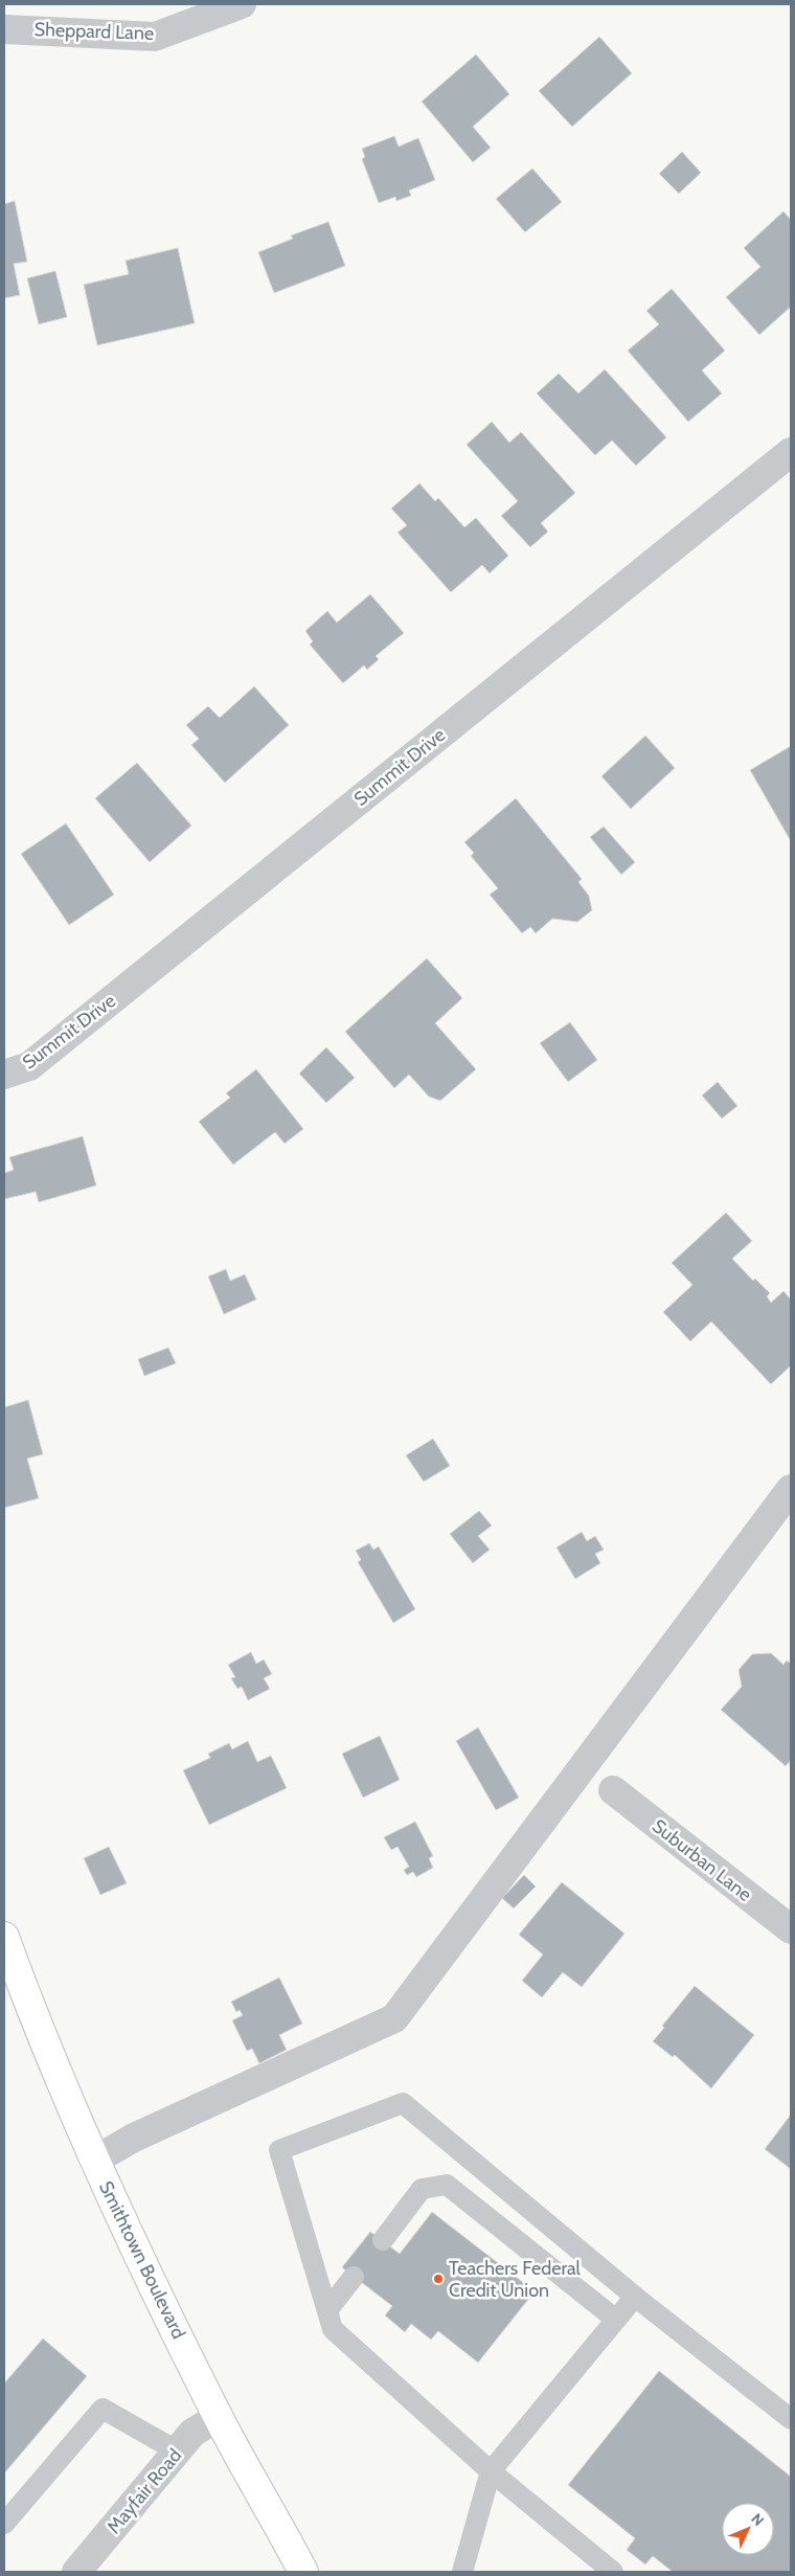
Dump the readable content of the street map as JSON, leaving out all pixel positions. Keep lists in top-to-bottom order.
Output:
{
  "streets": {
    "main road": ["Smithtown Boulevard"],
    "street": [
      "Sheppard Lane",
      "Summit Drive",
      "Suburban Lane",
      "Mayfair Road"
    ]
  },
  "crossings": [
    ["Smithtown Boulevard", "Mayfair Road"]
  ],
  "places": ["Teachers Federal Credit Union"],
  "north": "top right"
}
